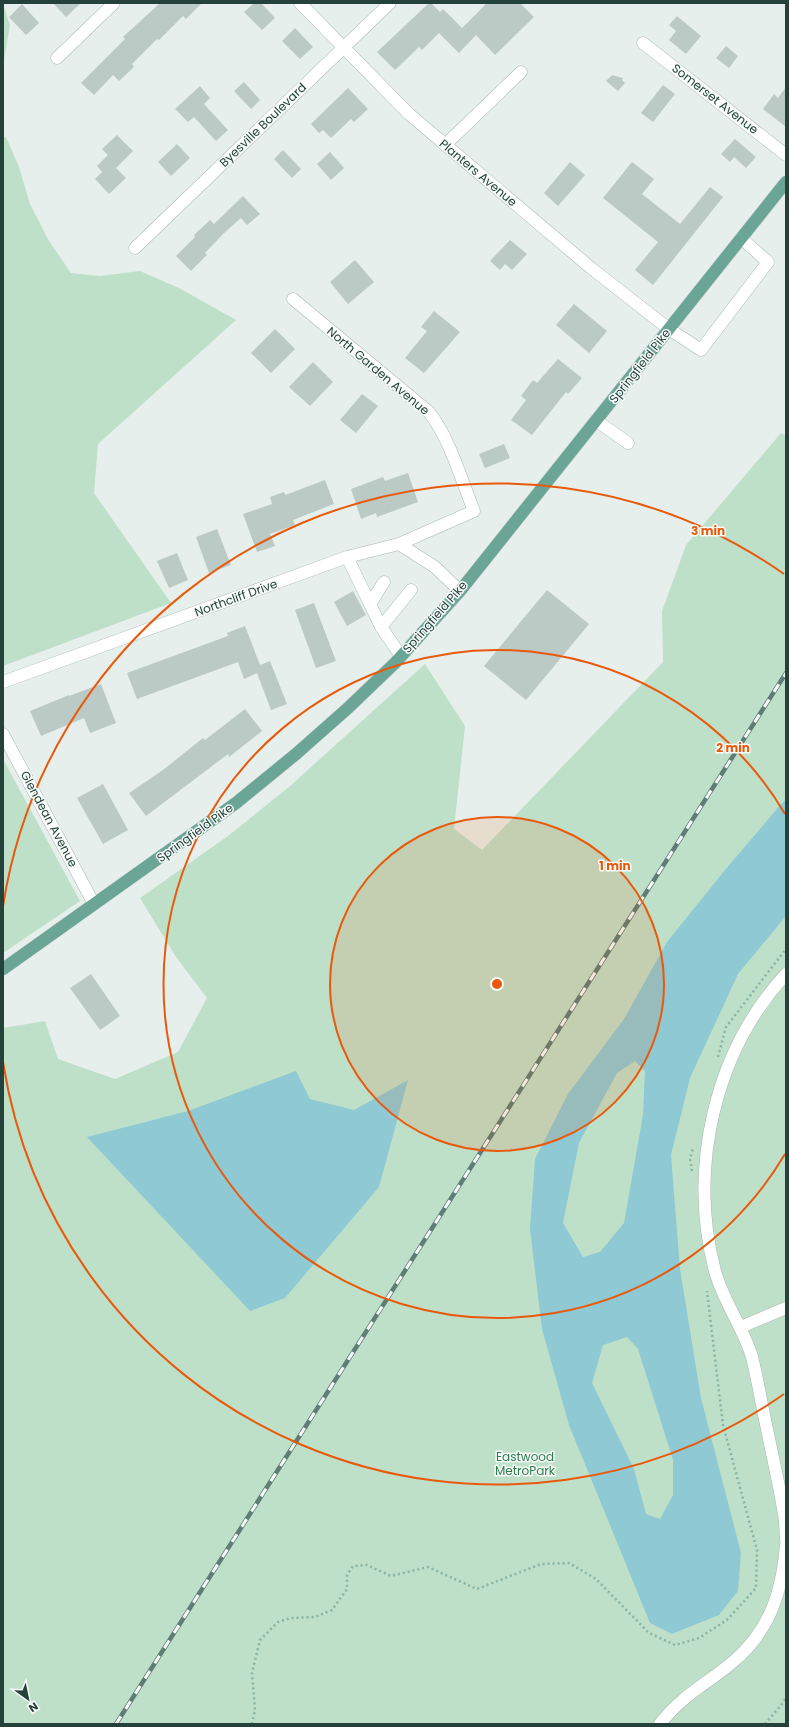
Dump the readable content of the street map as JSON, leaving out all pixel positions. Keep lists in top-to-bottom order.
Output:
{
  "streets": {
    "main road": ["Springfield Pike"],
    "street": [
      "Somerset Avenue",
      "Byesville Boulevard",
      "Planters Avenue",
      "North Garden Avenue",
      "Northcliff Drive",
      "Glendean Avenue"
    ]
  },
  "crossings": [
    ["Byesville Boulevard", "Planters Avenue"],
    ["Planters Avenue", "Springfield Pike"],
    ["Springfield Pike", "Glendean Avenue"],
    ["North Garden Avenue", "Northcliff Drive"]
  ],
  "parks": ["Eastwood MetroPark"],
  "north": "bottom right",
  "rings": ["3 min", "2 min", "1 min"]
}
